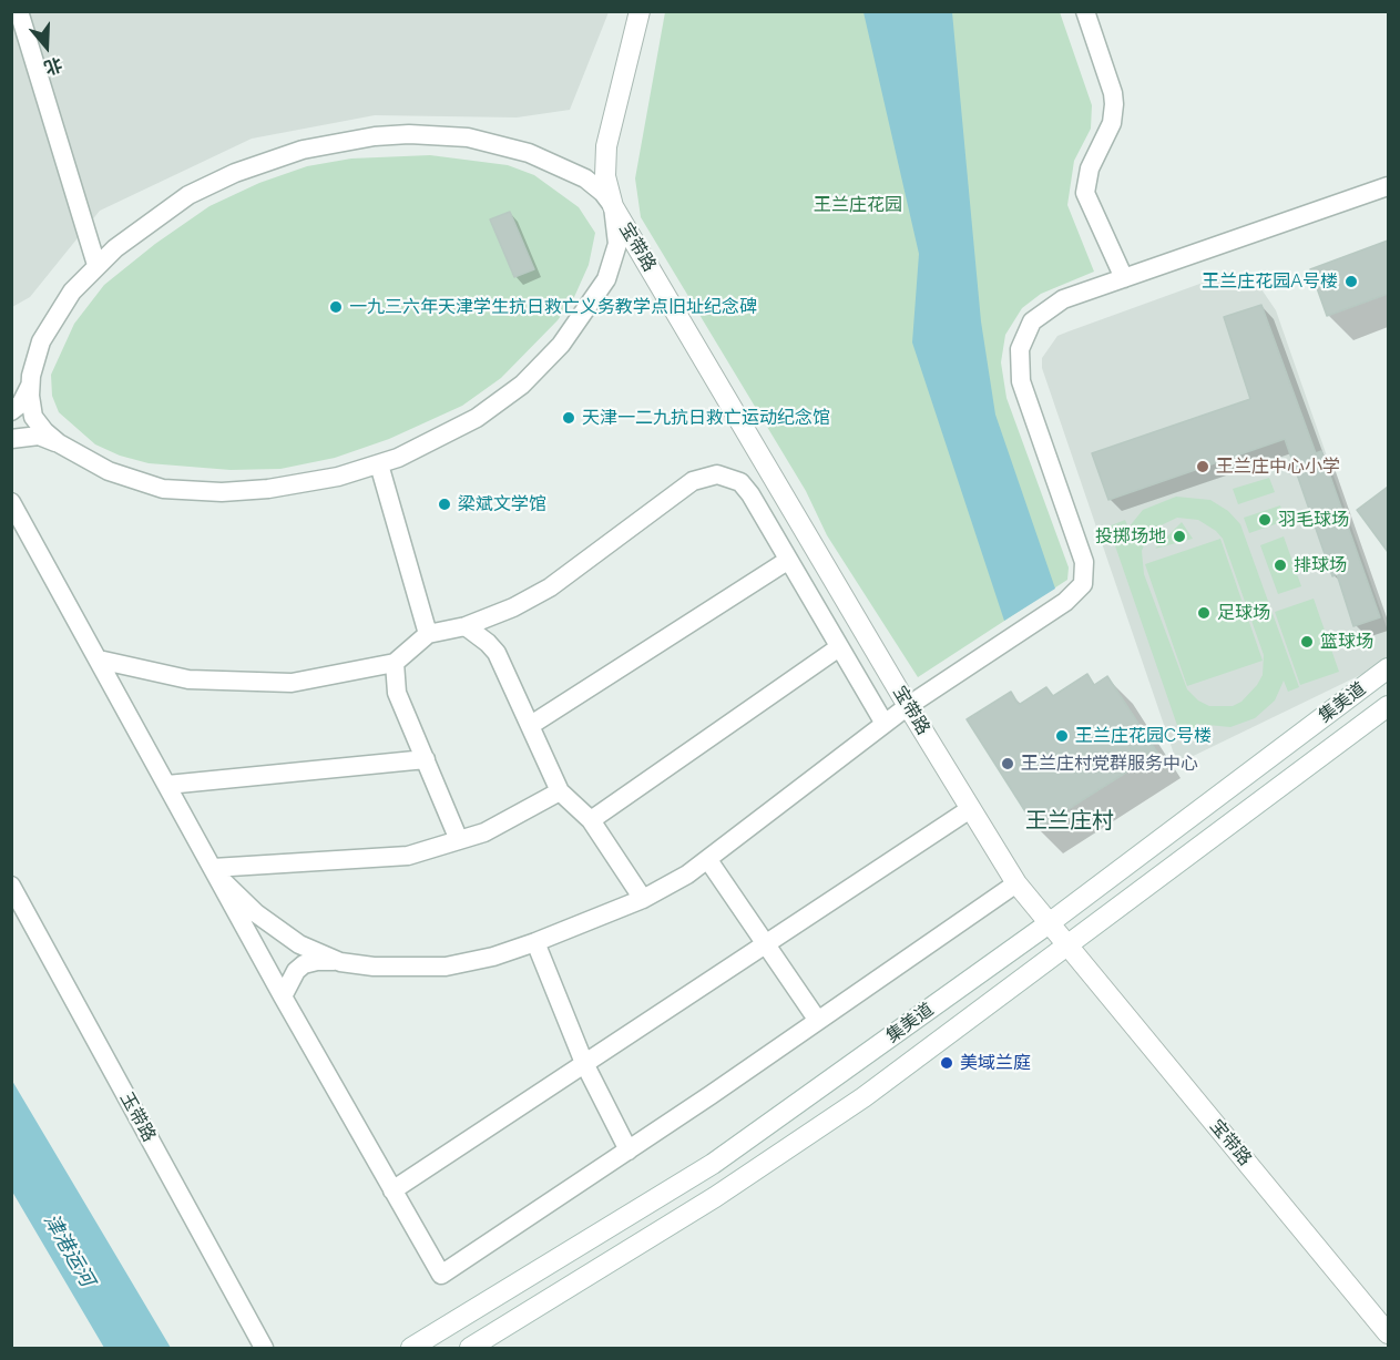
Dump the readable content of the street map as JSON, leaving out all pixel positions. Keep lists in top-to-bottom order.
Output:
{
  "streets": {
    "main road": ["宝带路", "集美道"],
    "street": ["玉带路"]
  },
  "crossings": [
    ["宝带路", "集美道"]
  ],
  "districts": ["王兰庄村"],
  "water": ["津港运河"],
  "parks": ["王兰庄花园"],
  "places": [
    "王兰庄花园A号楼",
    "一九三六年天津学生抗日救亡义务教学点旧址纪念碑",
    "天津一二九抗日救亡运动纪念馆",
    "王兰庄中心小学",
    "梁斌文学馆",
    "羽毛球场",
    "投掷场地",
    "排球场",
    "足球场",
    "篮球场",
    "王兰庄花园C号楼",
    "王兰庄村党群服务中心",
    "美域兰庭"
  ],
  "north": "bottom"
}
